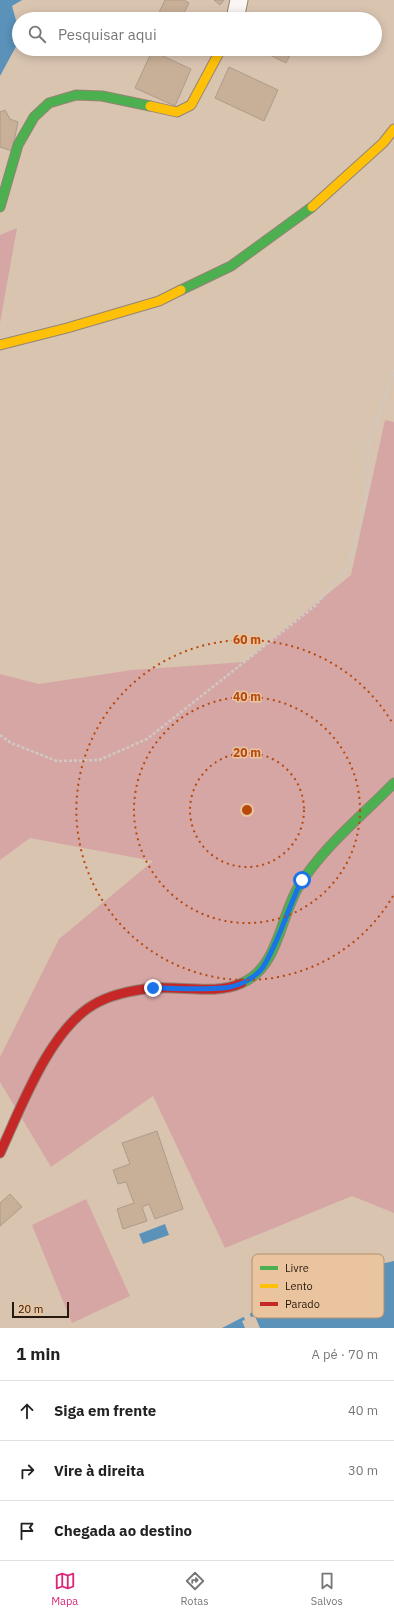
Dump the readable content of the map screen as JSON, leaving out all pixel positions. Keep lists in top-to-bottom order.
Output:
{
  "legend": ["Livre", "Lento", "Parado"],
  "scale_bar": "20 m",
  "page": {
    "search": "Pesquisar aqui",
    "scale": "20 m",
    "heading": ["1 min", "A pé · 70 m"],
    "list": [
      ["Siga em frente", "40 m"],
      ["Vire à direita", "30 m"],
      "Chegada ao destino"
    ],
    "nav": ["Mapa", "Rotas", "Salvos"]
  },
  "rings": ["60 m", "40 m", "20 m"]
}
